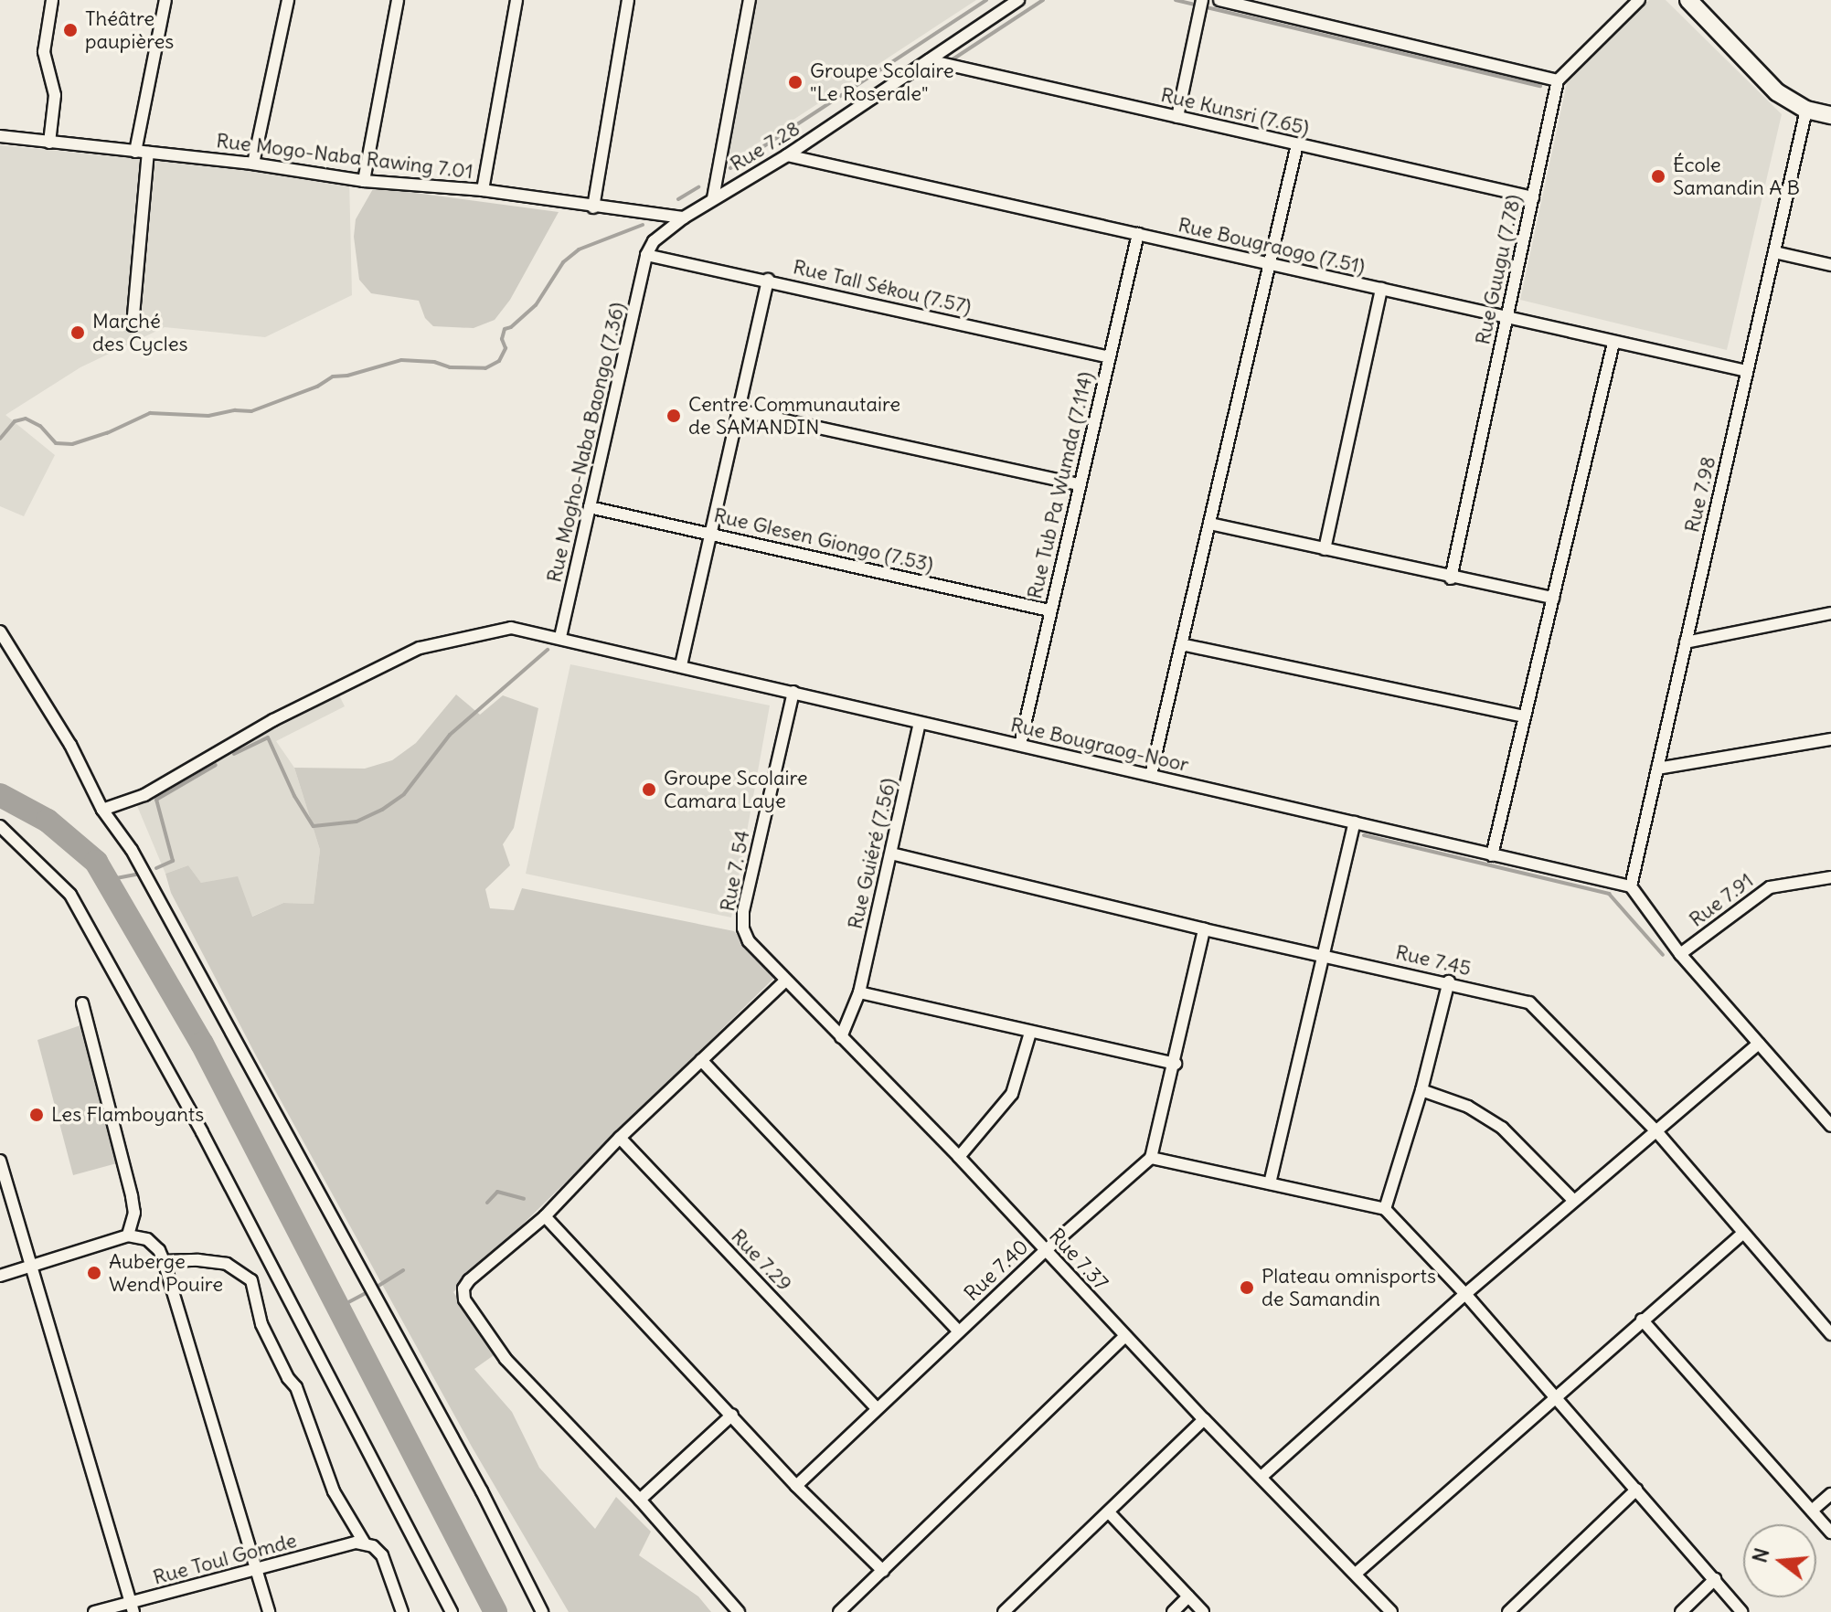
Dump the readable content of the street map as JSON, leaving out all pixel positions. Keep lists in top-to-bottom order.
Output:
{
  "streets": {
    "street": [
      "Rue Kunsri (7.65)",
      "Rue 7.28",
      "Rue Mogo-Naba Rawing 7.01",
      "Rue Bougraogo (7.51)",
      "Rue Guugu (7.78)",
      "Rue Tall Sékou (7.57)",
      "Rue Mogho-Naba Baongo (7.36)",
      "Rue Tub Pa Wumda (7.114)",
      "Rue 7.98",
      "Rue Glesen Giongo (7.53)",
      "Rue Bougraog-Noor",
      "Rue Guiéré (7.56)",
      "Rue 7. 54",
      "Rue 7.91",
      "Rue 7.45",
      "Rue 7.37",
      "Rue 7.29",
      "Rue 7.40",
      "Rue Toul Gomde"
    ]
  },
  "crossings": [
    ["Rue Kunsri (7.65)", "Rue 7.28"],
    ["Rue Kunsri (7.65)", "Rue Guugu (7.78)"],
    ["Rue 7.28", "Rue Mogo-Naba Rawing 7.01"],
    ["Rue 7.28", "Rue Bougraogo (7.51)"],
    ["Rue 7.28", "Rue Tall Sékou (7.57)"],
    ["Rue 7.28", "Rue Mogho-Naba Baongo (7.36)"],
    ["Rue Bougraogo (7.51)", "Rue Guugu (7.78)"],
    ["Rue Bougraogo (7.51)", "Rue Tub Pa Wumda (7.114)"],
    ["Rue Bougraogo (7.51)", "Rue 7.98"],
    ["Rue Tall Sékou (7.57)", "Rue Mogho-Naba Baongo (7.36)"],
    ["Rue Tall Sékou (7.57)", "Rue Tub Pa Wumda (7.114)"],
    ["Rue Mogho-Naba Baongo (7.36)", "Rue Glesen Giongo (7.53)"],
    ["Rue Mogho-Naba Baongo (7.36)", "Rue Bougraog-Noor"],
    ["Rue Tub Pa Wumda (7.114)", "Rue Glesen Giongo (7.53)"],
    ["Rue Tub Pa Wumda (7.114)", "Rue Bougraog-Noor"],
    ["Rue 7.98", "Rue Bougraog-Noor"],
    ["Rue Bougraog-Noor", "Rue Guiéré (7.56)"],
    ["Rue Bougraog-Noor", "Rue 7. 54"],
    ["Rue Guiéré (7.56)", "Rue 7.45"],
    ["Rue Guiéré (7.56)", "Rue 7.37"],
    ["Rue 7. 54", "Rue 7.37"],
    ["Rue 7.37", "Rue 7.40"],
    ["Rue 7.29", "Rue 7.40"]
  ],
  "places": [
    "Théâtre paupières",
    "Groupe Scolaire \"Le Roserale\"",
    "École Samandin A B",
    "Marché des Cycles",
    "Centre Communautaire de SAMANDIN",
    "Groupe Scolaire Camara Laye",
    "Les Flamboyants",
    "Auberge Wend Pouire",
    "Plateau omnisports de Samandin"
  ],
  "north": "left"
}
